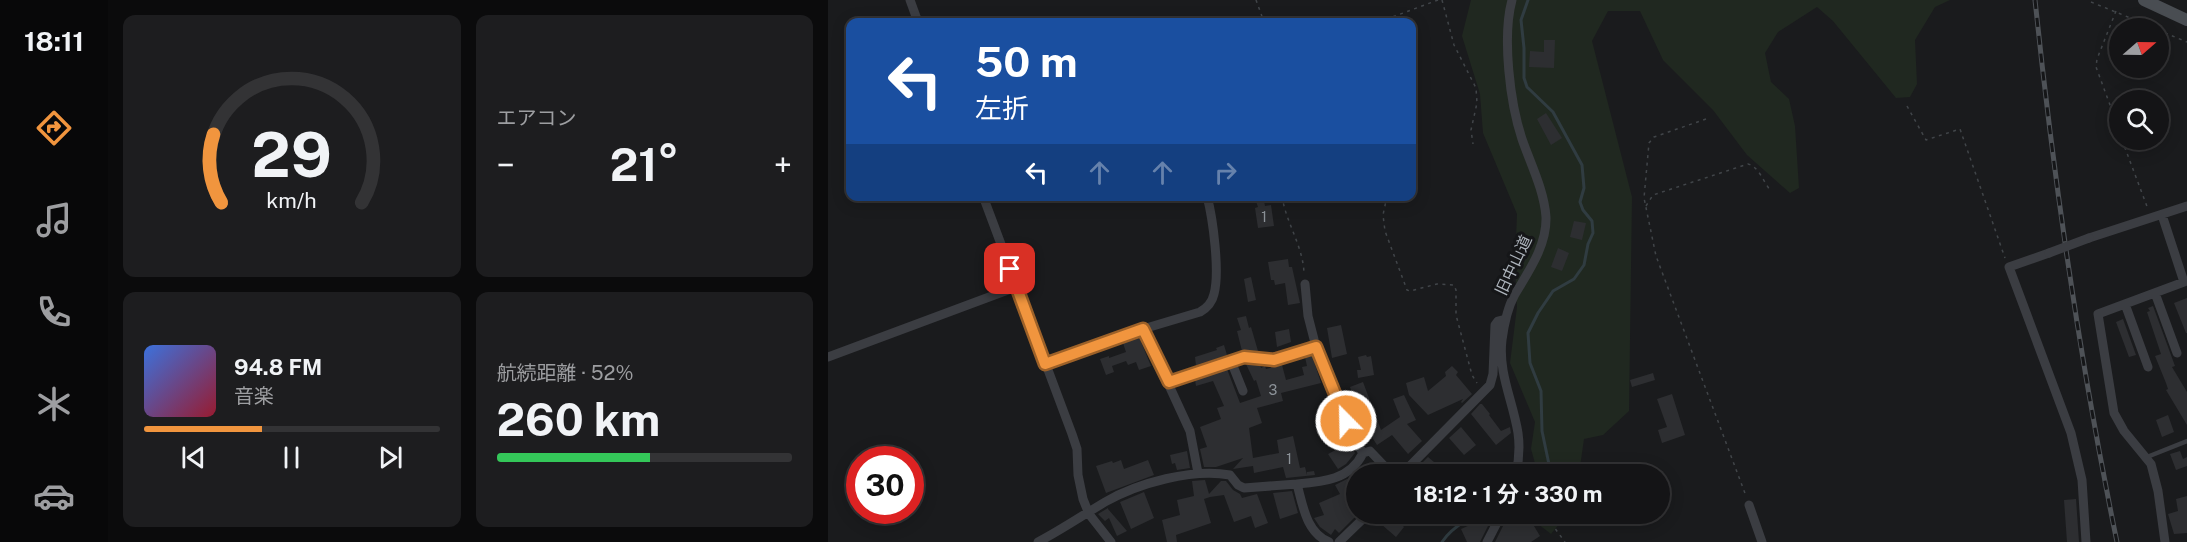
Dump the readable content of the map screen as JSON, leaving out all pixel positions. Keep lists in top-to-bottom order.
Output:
{
  "streets": {
    "street": ["旧中山道"]
  },
  "house_numbers": ["1", "3", "1"],
  "north": "right",
  "page": {
    "tabs": "18:11",
    "tile": [
      "エアコン",
      ["航続距離 · 52%", "260 km"]
    ],
    "turn": ["50 m", "左折"],
    "heat": ["−", "21°", "+"],
    "song": ["94.8 FM", "音楽"],
    "limit": "30",
    "trip": "18:12 · 1 分 · 330 m",
    "gauge": ["29", "km/h"]
  }
}
